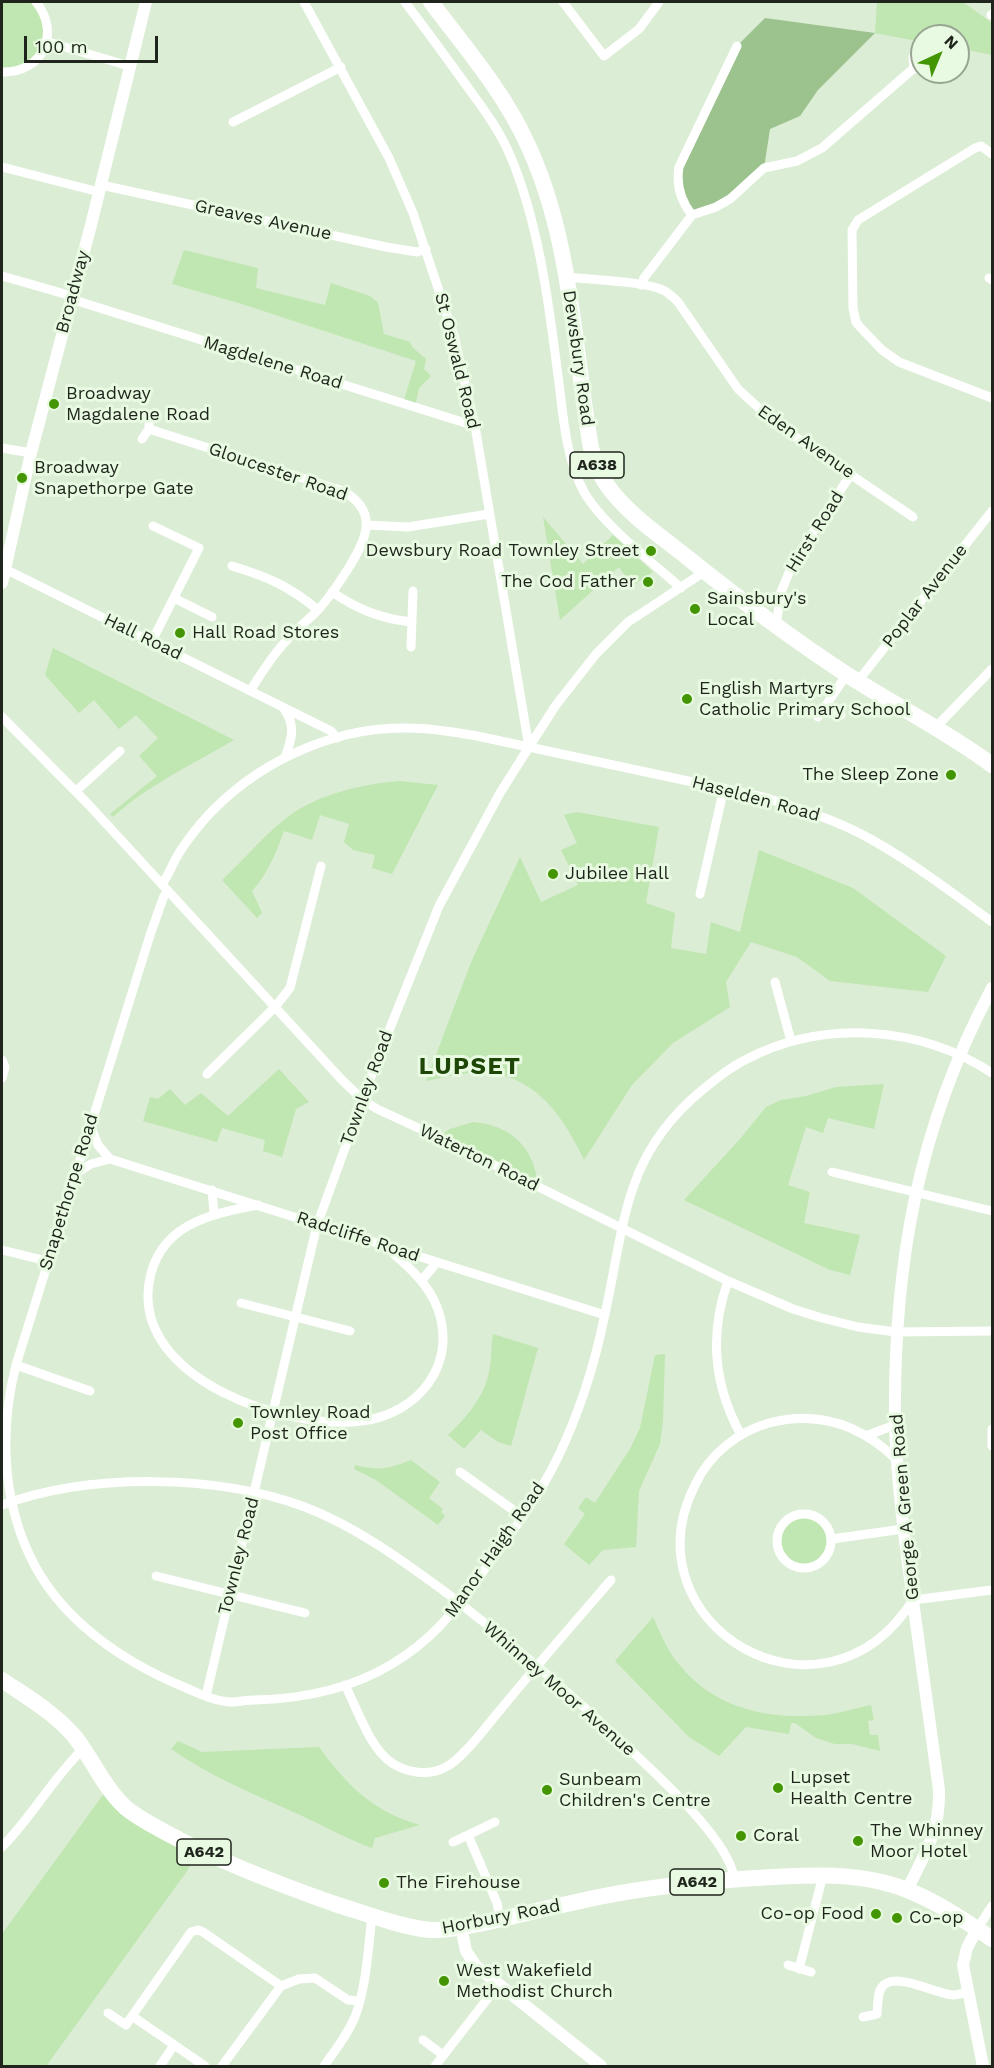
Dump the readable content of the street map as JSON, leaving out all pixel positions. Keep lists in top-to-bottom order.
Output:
{
  "streets": {
    "highway": [
      "Dewsbury Road",
      "A638",
      "A642",
      "Horbury Road"
    ],
    "main road": ["Broadway", "George A Green Road"],
    "street": [
      "Greaves Avenue",
      "St Oswald Road",
      "Magdelene Road",
      "Eden Avenue",
      "Gloucester Road",
      "Hirst Road",
      "Poplar Avenue",
      "Hall Road",
      "Haselden Road",
      "Townley Road",
      "Waterton Road",
      "Snapethorpe Road",
      "Radcliffe Road",
      "Manor Haigh Road",
      "Whinney Moor Avenue"
    ]
  },
  "crossings": [
    ["Greaves Avenue", "Broadway"],
    ["Greaves Avenue", "St Oswald Road"],
    ["Broadway", "Magdelene Road"],
    ["Broadway", "Hall Road"],
    ["Dewsbury Road", "Eden Avenue"],
    ["Dewsbury Road", "Hirst Road"],
    ["Dewsbury Road", "Poplar Avenue"],
    ["Dewsbury Road", "Townley Road"],
    ["St Oswald Road", "Magdelene Road"],
    ["St Oswald Road", "Haselden Road"],
    ["St Oswald Road", "Townley Road"],
    ["Eden Avenue", "Hirst Road"],
    ["Hall Road", "Haselden Road"],
    ["Hall Road", "Snapethorpe Road"],
    ["Haselden Road", "Townley Road"],
    ["Haselden Road", "Snapethorpe Road"],
    ["Townley Road", "Waterton Road"],
    ["Townley Road", "Radcliffe Road"],
    ["Townley Road", "Manor Haigh Road"],
    ["Townley Road", "Whinney Moor Avenue"],
    ["Waterton Road", "Snapethorpe Road"],
    ["Waterton Road", "George A Green Road"],
    ["Waterton Road", "Manor Haigh Road"],
    ["Snapethorpe Road", "Manor Haigh Road"],
    ["Snapethorpe Road", "Whinney Moor Avenue"],
    ["Radcliffe Road", "Manor Haigh Road"],
    ["George A Green Road", "Manor Haigh Road"],
    ["George A Green Road", "Horbury Road"],
    ["Manor Haigh Road", "Whinney Moor Avenue"],
    ["Whinney Moor Avenue", "Horbury Road"]
  ],
  "districts": ["LUPSET"],
  "places": [
    "Broadway Magdalene Road",
    "Broadway Snapethorpe Gate",
    "Dewsbury Road Townley Street",
    "The Cod Father",
    "Sainsbury's Local",
    "Hall Road Stores",
    "English Martyrs Catholic Primary School",
    "The Sleep Zone",
    "Jubilee Hall",
    "Townley Road Post Office",
    "Lupset Health Centre",
    "Sunbeam Children's Centre",
    "Coral",
    "The Whinney Moor Hotel",
    "The Firehouse",
    "Co-op Food",
    "Co-op",
    "West Wakefield Methodist Church"
  ],
  "scale_bar": "100 m",
  "north": "top right"
}
